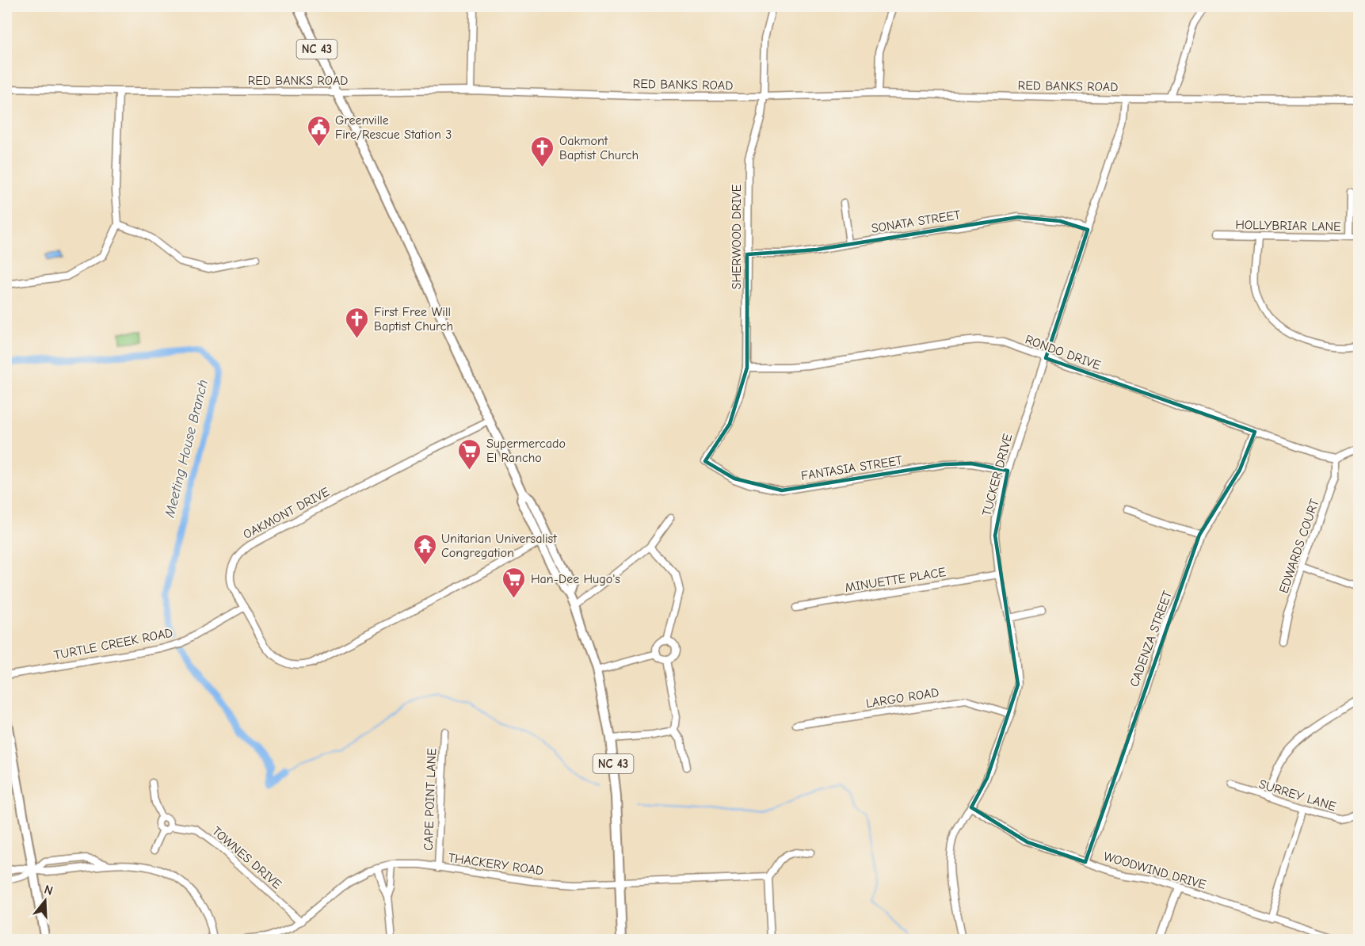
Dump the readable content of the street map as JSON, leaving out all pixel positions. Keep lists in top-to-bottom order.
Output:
{
  "streets": {
    "main road": ["NC 43"],
    "street": [
      "RED BANKS ROAD",
      "SONATA STREET",
      "HOLLYBRIAR LANE",
      "SHERWOOD DRIVE",
      "RONDO DRIVE",
      "FANTASIA STREET",
      "TUCKER DRIVE",
      "OAKMONT DRIVE",
      "EDWARDS COURT",
      "MINUETTE PLACE",
      "CADENZA STREET",
      "TURTLE CREEK ROAD",
      "LARGO ROAD",
      "SURREY LANE",
      "CAPE POINT LANE",
      "TOWNES DRIVE",
      "THACKERY ROAD",
      "WOODWIND DRIVE"
    ]
  },
  "crossings": [
    ["NC 43", "RED BANKS ROAD"],
    ["NC 43", "OAKMONT DRIVE"],
    ["NC 43", "THACKERY ROAD"],
    ["RED BANKS ROAD", "SHERWOOD DRIVE"],
    ["RED BANKS ROAD", "TUCKER DRIVE"],
    ["SONATA STREET", "SHERWOOD DRIVE"],
    ["SONATA STREET", "TUCKER DRIVE"],
    ["SHERWOOD DRIVE", "RONDO DRIVE"],
    ["SHERWOOD DRIVE", "FANTASIA STREET"],
    ["RONDO DRIVE", "TUCKER DRIVE"],
    ["RONDO DRIVE", "EDWARDS COURT"],
    ["RONDO DRIVE", "CADENZA STREET"],
    ["FANTASIA STREET", "TUCKER DRIVE"],
    ["TUCKER DRIVE", "MINUETTE PLACE"],
    ["TUCKER DRIVE", "LARGO ROAD"],
    ["TUCKER DRIVE", "WOODWIND DRIVE"],
    ["OAKMONT DRIVE", "TURTLE CREEK ROAD"],
    ["CADENZA STREET", "WOODWIND DRIVE"],
    ["CAPE POINT LANE", "THACKERY ROAD"],
    ["TOWNES DRIVE", "THACKERY ROAD"]
  ],
  "water": ["Meeting House Branch"],
  "places": {
    "public building": ["Greenville Fire/Rescue Station 3"],
    "church": ["Oakmont Baptist Church", "First Free Will Baptist Church"],
    "supermarket": ["Supermercado El Rancho", "Han-Dee Hugo's"],
    "temple": ["Unitarian Universalist Congregation"]
  },
  "north": "top"
}
